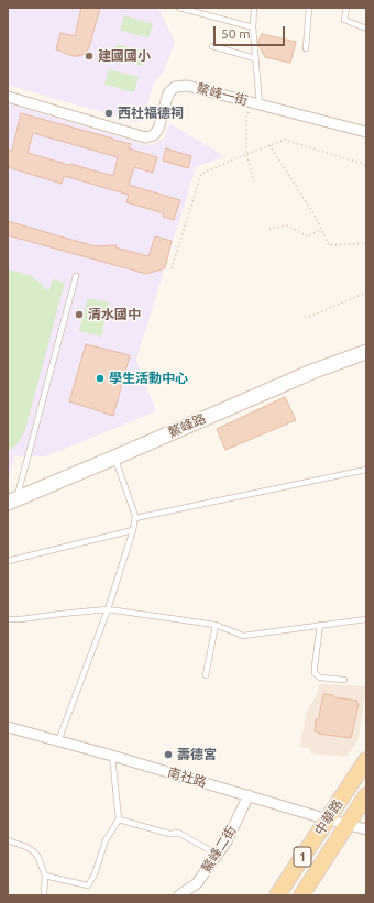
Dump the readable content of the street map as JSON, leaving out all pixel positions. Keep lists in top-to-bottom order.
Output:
{
  "streets": {
    "main road": ["中華路", "1"],
    "street": [
      "鰲峰一街",
      "鰲峰路",
      "南社路",
      "鰲峰二街"
    ]
  },
  "crossings": [
    ["南社路", "中華路"],
    ["南社路", "鰲峰二街"]
  ],
  "places": [
    "建國國小",
    "西社福德祠",
    "清水國中",
    "學生活動中心",
    "壽德宮"
  ],
  "scale_bar": "50 m"
}
